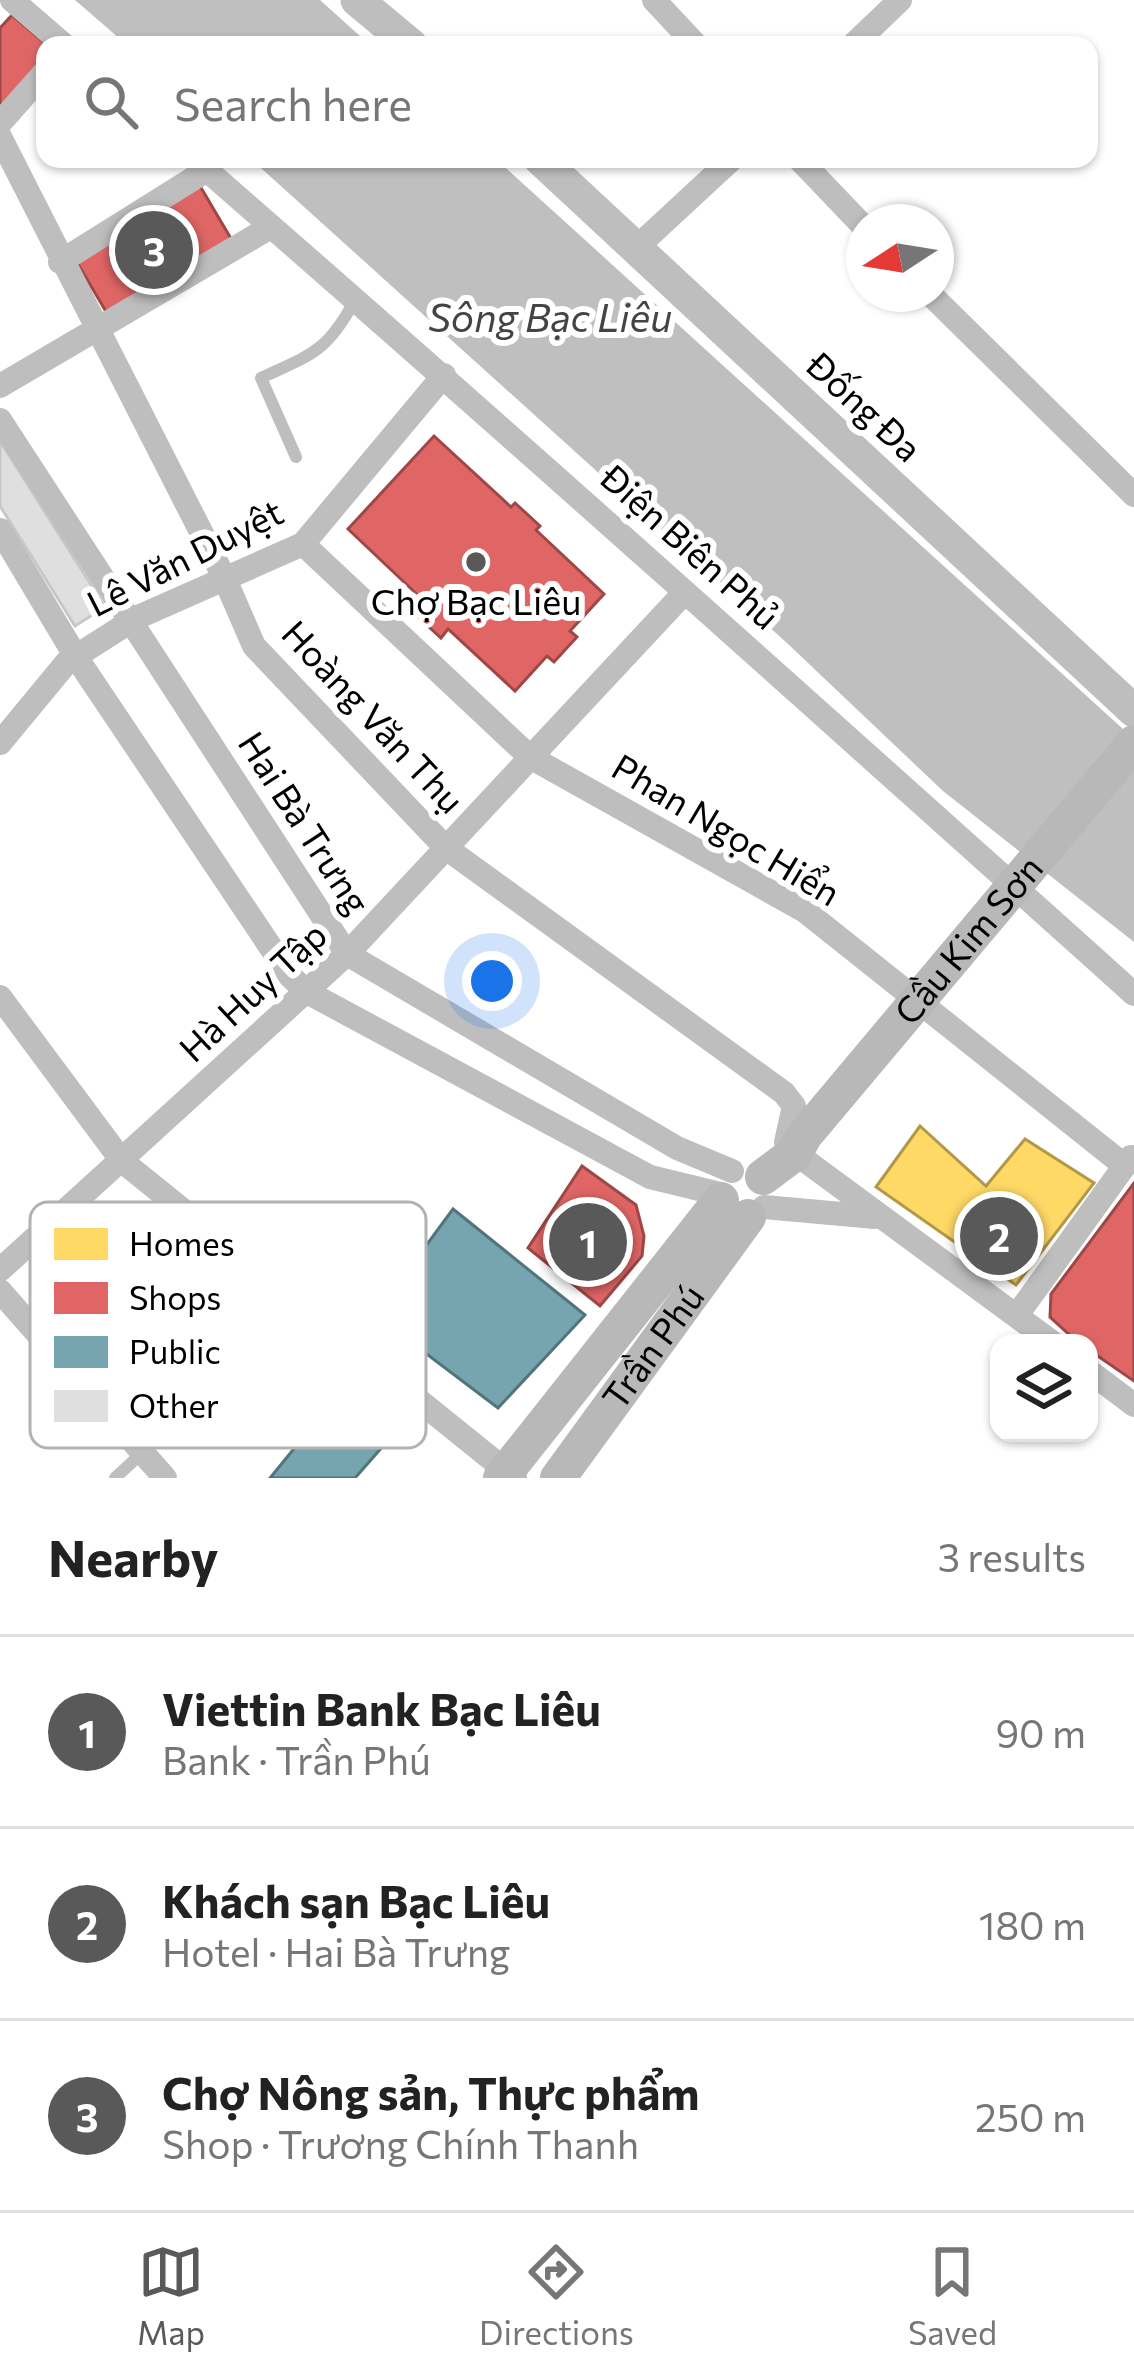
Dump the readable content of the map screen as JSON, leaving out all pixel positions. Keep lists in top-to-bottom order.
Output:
{
  "streets": {
    "main road": ["Cầu Kim Sơn", "Trần Phú"],
    "street": [
      "Đống Đa",
      "Điện Biên Phủ",
      "Lê Văn Duyệt",
      "Hoàng Văn Thụ",
      "Hai Bà Trưng",
      "Phan Ngọc Hiển",
      "Hà Huy Tập"
    ]
  },
  "crossings": [
    ["Điện Biên Phủ", "Lê Văn Duyệt"],
    ["Điện Biên Phủ", "Hà Huy Tập"],
    ["Lê Văn Duyệt", "Hoàng Văn Thụ"],
    ["Lê Văn Duyệt", "Hai Bà Trưng"],
    ["Lê Văn Duyệt", "Phan Ngọc Hiển"],
    ["Hoàng Văn Thụ", "Cầu Kim Sơn"],
    ["Hoàng Văn Thụ", "Hà Huy Tập"],
    ["Hoàng Văn Thụ", "Trần Phú"],
    ["Hai Bà Trưng", "Hà Huy Tập"],
    ["Hai Bà Trưng", "Trần Phú"],
    ["Phan Ngọc Hiển", "Hà Huy Tập"],
    ["Cầu Kim Sơn", "Trần Phú"]
  ],
  "water": ["Sông Bạc Liêu"],
  "places": ["Chợ Bạc Liêu"],
  "legend": [
    "Homes",
    "Shops",
    "Public",
    "Other"
  ],
  "north": "left",
  "page": {
    "search": "Search here",
    "pins": ["3", "2", "1"],
    "heading": ["Nearby", "3 results"],
    "list": [
      {
        "mark": "1",
        "name": "Viettin Bank Bạc Liêu",
        "note": "Bank · Trần Phú",
        "value": "90 m"
      },
      {
        "mark": "2",
        "name": "Khách sạn Bạc Liêu",
        "note": "Hotel · Hai Bà Trưng",
        "value": "180 m"
      },
      {
        "mark": "3",
        "name": "Chợ Nông sản, Thực phẩm",
        "note": "Shop · Trương Chính Thanh",
        "value": "250 m"
      }
    ],
    "nav": ["Map", "Directions", "Saved"]
  }
}
